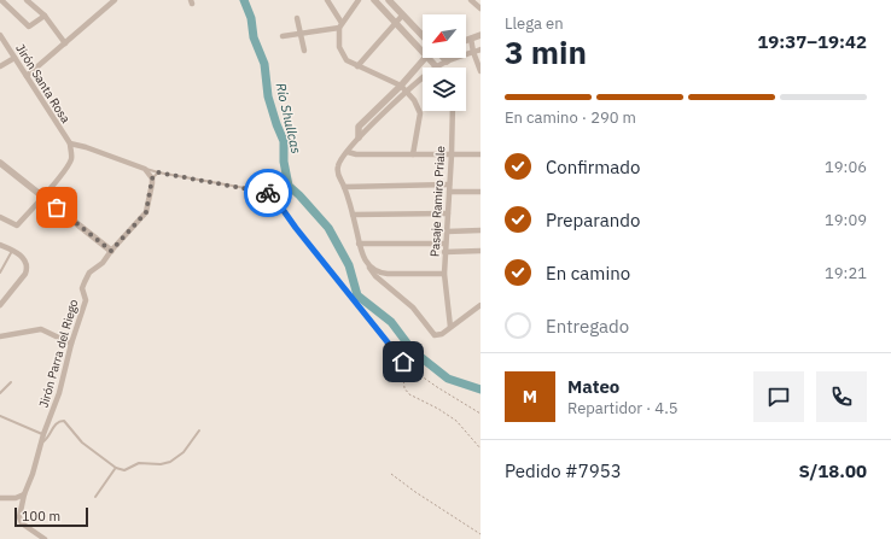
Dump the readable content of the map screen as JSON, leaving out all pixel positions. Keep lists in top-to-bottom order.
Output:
{
  "streets": {
    "street": ["Jirón Santa Rosa", "Pasaje Ramiro Priale", "Jirón Parra del Riego"]
  },
  "water": ["Río Shullcas"],
  "scale_bar": "100 m",
  "north": "bottom left",
  "page": {
    "heading": ["3 min", "Llega en", "19:37–19:42"],
    "panel": [
      "Mateo",
      "Repartidor · 4.5",
      "Pedido #7953",
      "S/18.00"
    ],
    "bar": "En camino · 290 m",
    "list": [
      ["Confirmado", "19:06"],
      ["Preparando", "19:09"],
      ["En camino", "19:21"],
      "Entregado"
    ],
    "round": "M",
    "scale": "100 m"
  }
}
